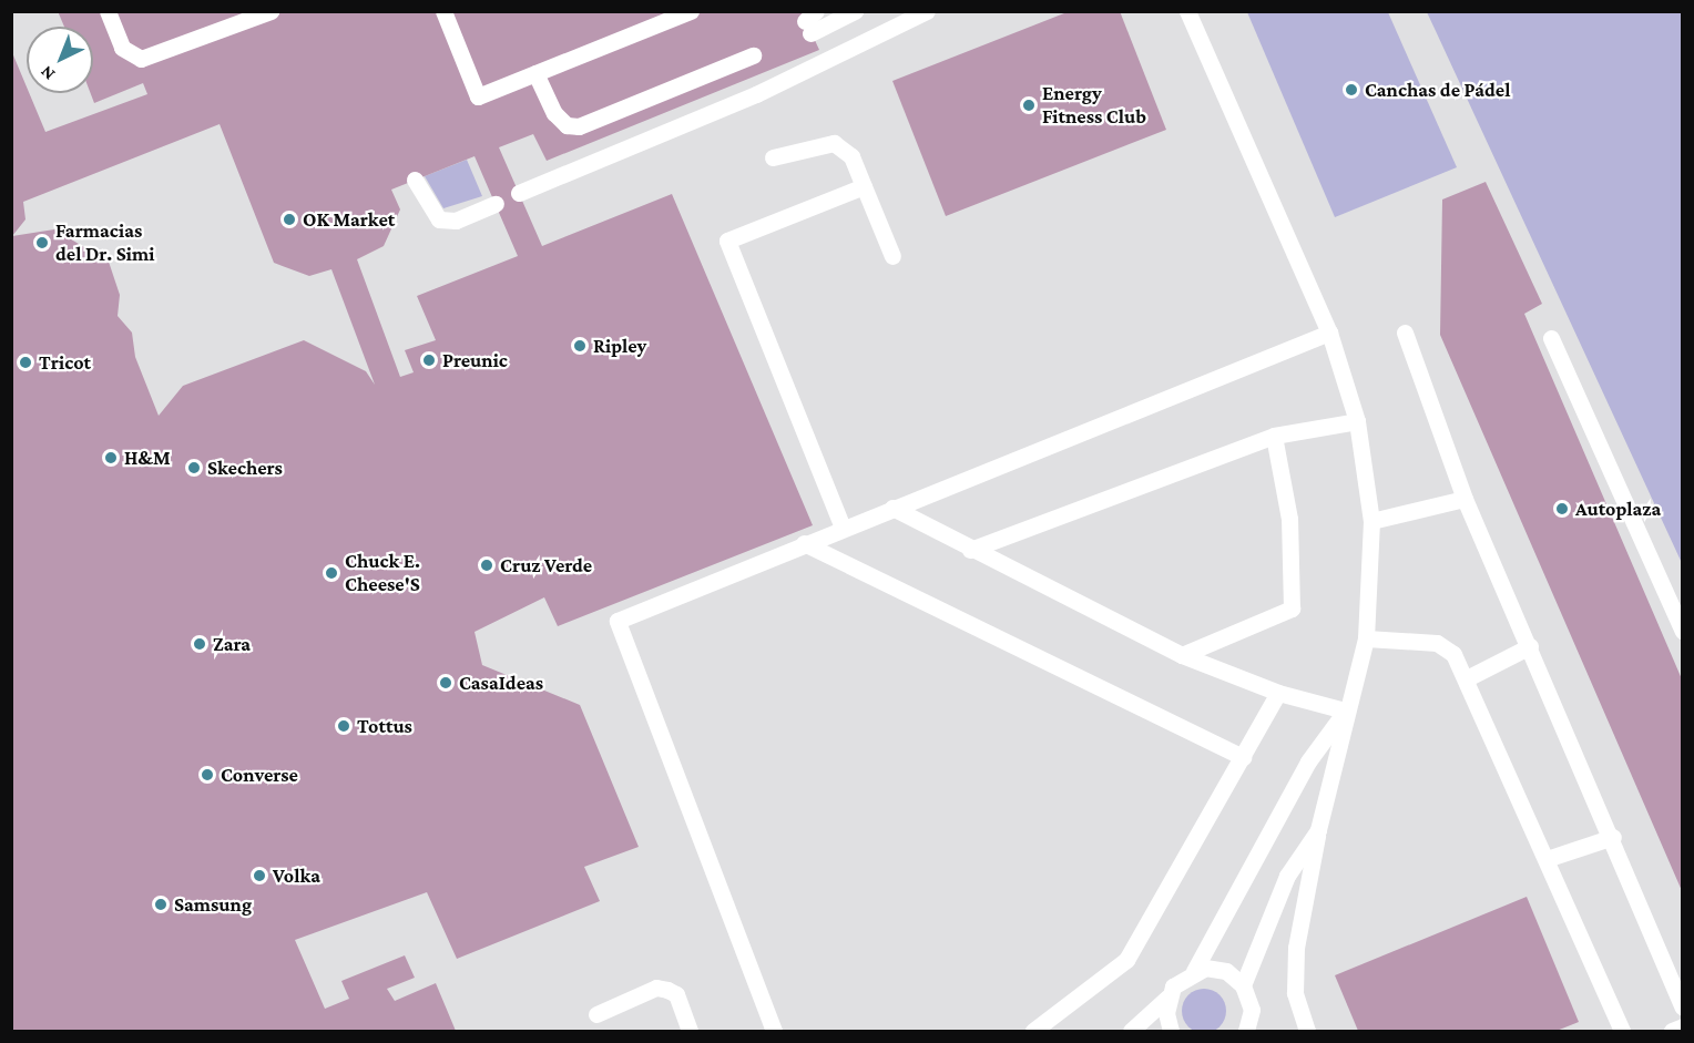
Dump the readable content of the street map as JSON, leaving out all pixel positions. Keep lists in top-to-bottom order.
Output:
{
  "places": [
    "Canchas de Pádel",
    "Energy Fitness Club",
    "OK Market",
    "Farmacias del Dr. Simi",
    "Ripley",
    "Preunic",
    "Tricot",
    "H&M",
    "Skechers",
    "Autoplaza",
    "Cruz Verde",
    "Chuck E. Cheese'S",
    "Zara",
    "CasaIdeas",
    "Tottus",
    "Converse",
    "Volka",
    "Samsung"
  ],
  "north": "bottom left"
}
